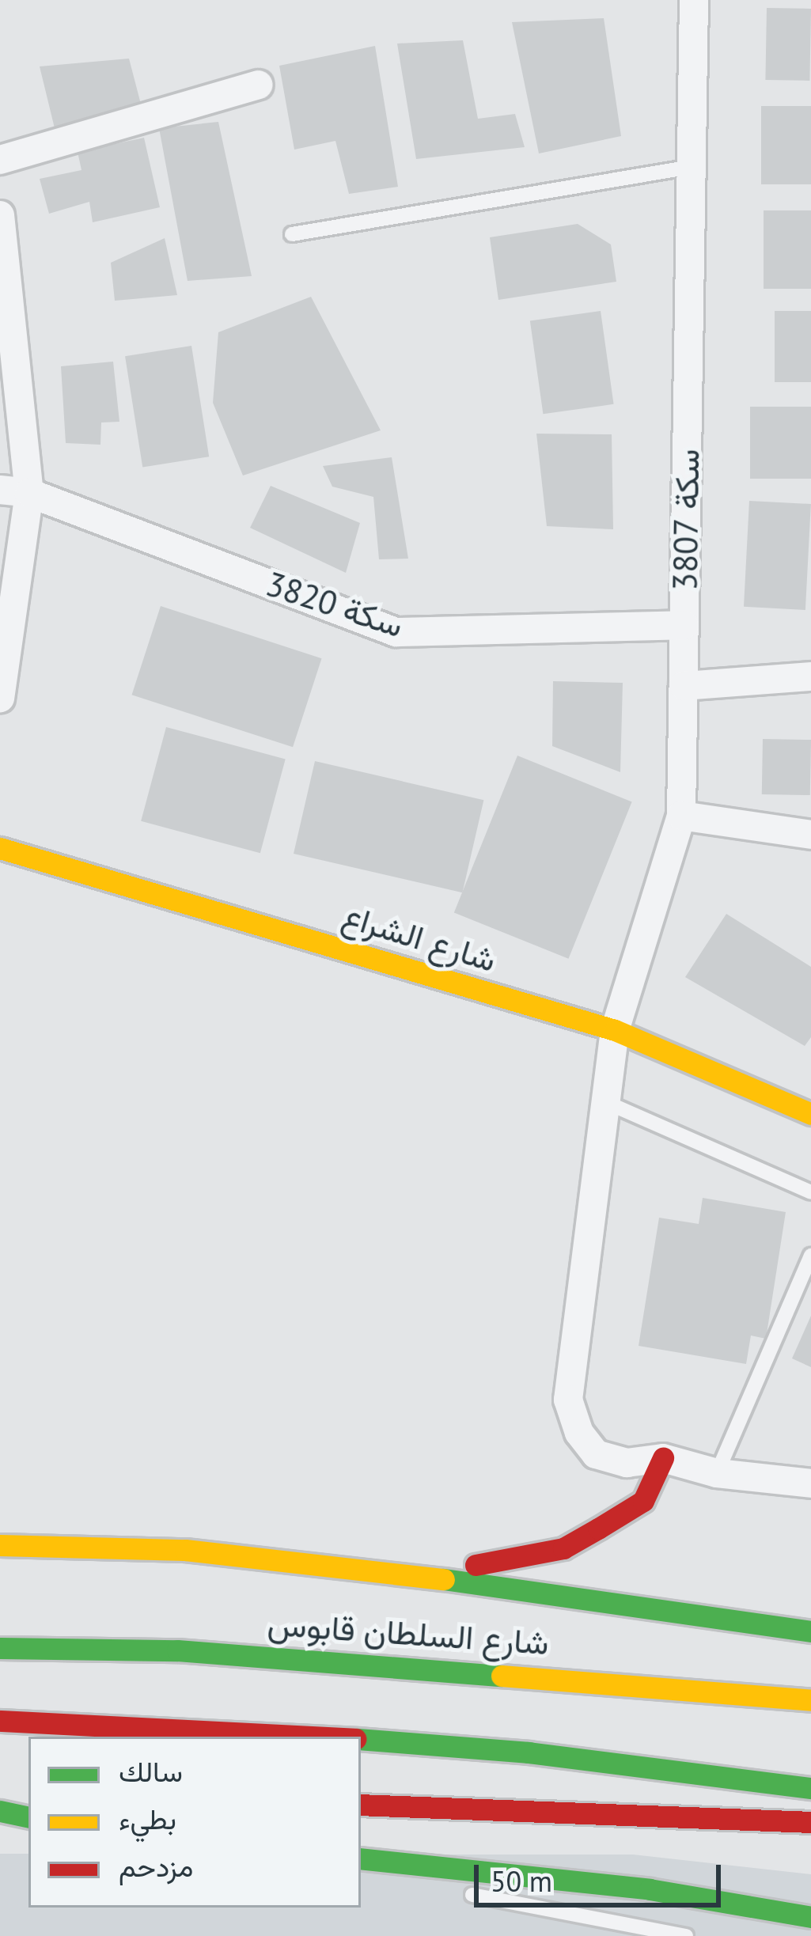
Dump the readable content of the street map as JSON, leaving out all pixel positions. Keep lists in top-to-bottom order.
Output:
{
  "streets": {
    "main road": ["شارع الشراع", "شارع السلطان قابوس"],
    "street": ["سكة 3807", "سكة 3820"]
  },
  "crossings": [
    ["سكة 3807", "سكة 3820"],
    ["سكة 3807", "شارع الشراع"]
  ],
  "legend": ["سالك", "بطيء", "مزدحم"],
  "scale_bar": "50 m"
}
